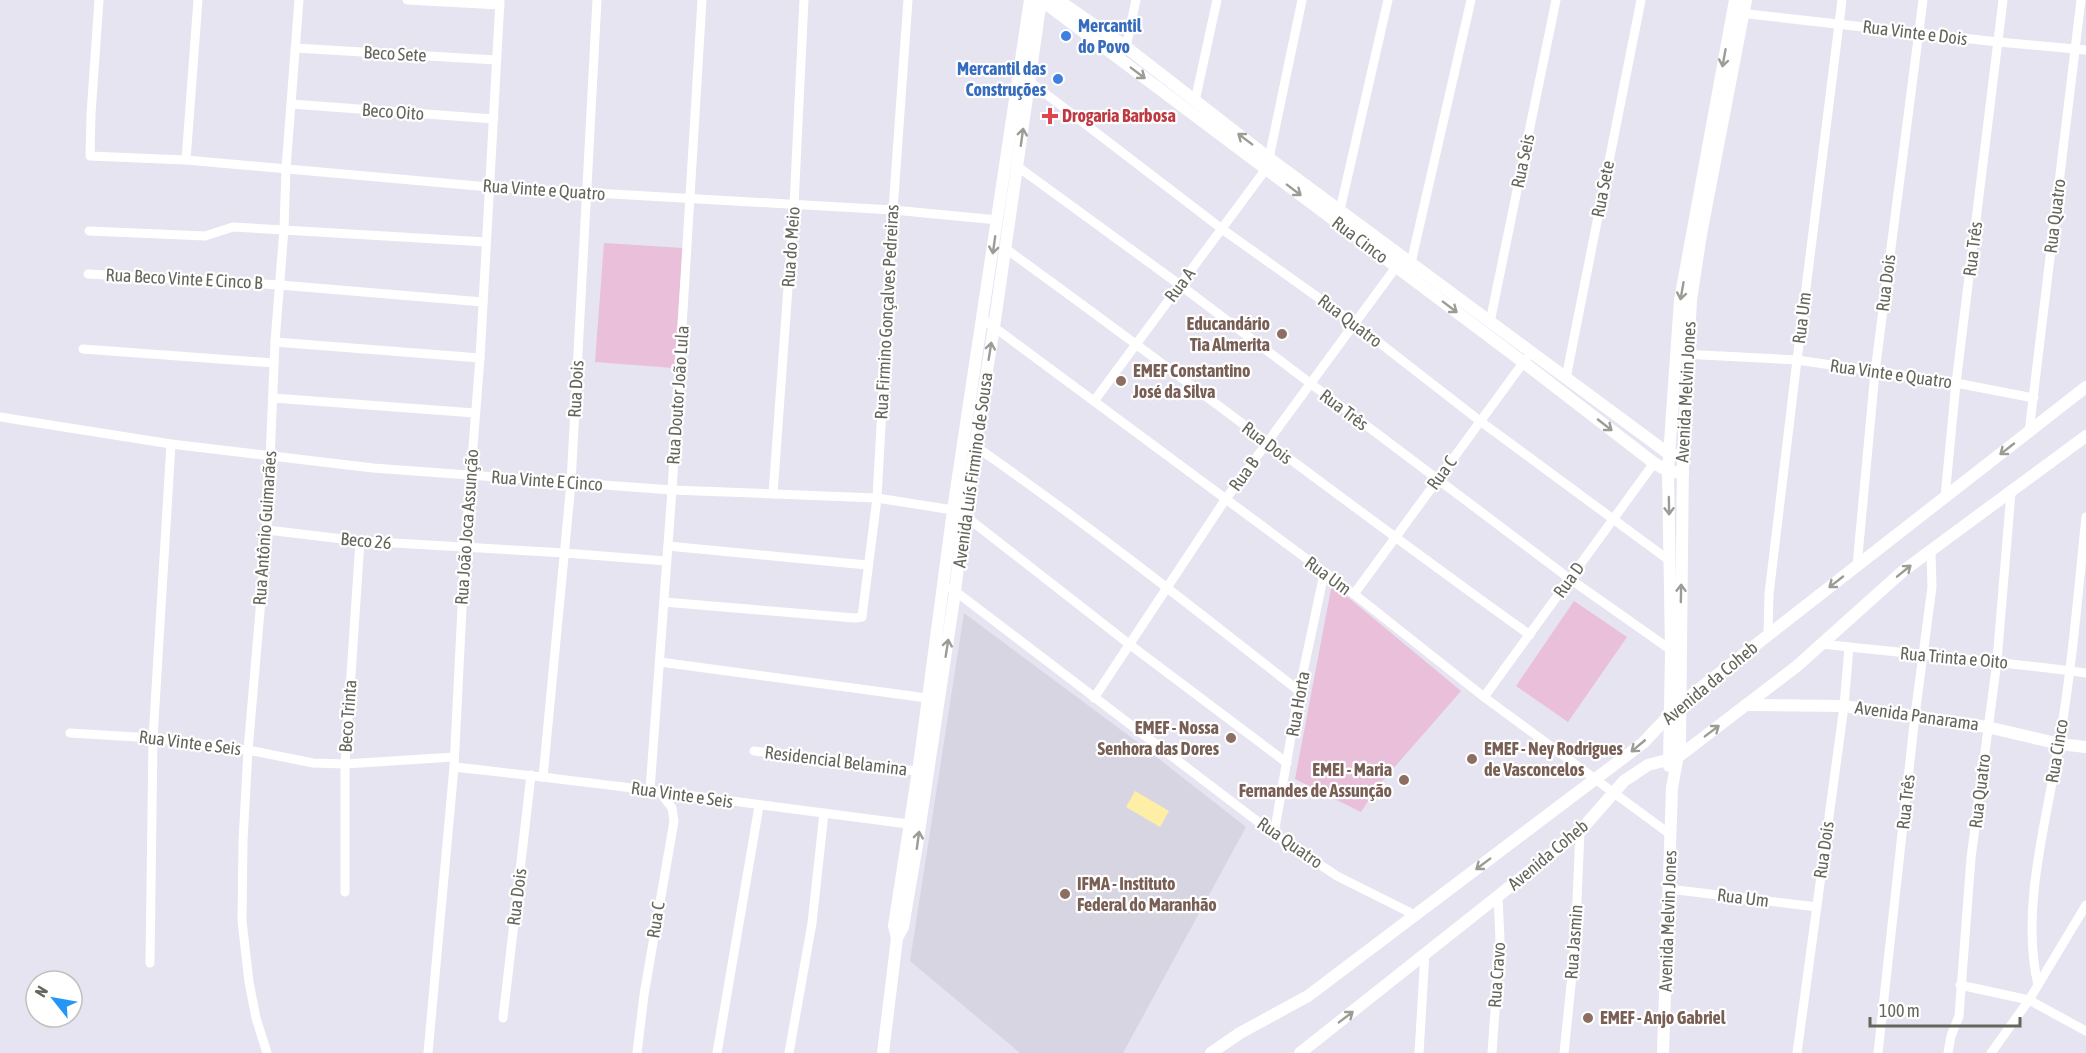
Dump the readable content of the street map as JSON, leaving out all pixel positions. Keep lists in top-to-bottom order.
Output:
{
  "streets": {
    "main road": [
      "Rua Cinco",
      "Avenida Melvin Jones",
      "Avenida Luís Firmino de Sousa",
      "Avenida da Coheb",
      "Avenida Panarama",
      "Avenida Coheb"
    ],
    "street": [
      "Rua Vinte e Dois",
      "Beco Sete",
      "Beco Oito",
      "Rua Seis",
      "Rua Sete",
      "Rua Vinte e Quatro",
      "Rua Quatro",
      "Rua do Meio",
      "Rua Três",
      "Rua Beco Vinte E Cinco B",
      "Rua Dois",
      "Rua A",
      "Rua Firmino Gonçalves Pedreiras",
      "Rua Um",
      "Rua Doutor João Lula",
      "Rua C",
      "Rua B",
      "Rua Vinte E Cinco",
      "Rua João Joca Assunção",
      "Rua Antônio Guimarães",
      "Beco 26",
      "Rua D",
      "Rua Trinta e Oito",
      "Rua Horta",
      "Beco Trinta",
      "Rua Vinte e Seis",
      "Residencial Belamina",
      "Rua Jasmin",
      "Rua Cravo"
    ]
  },
  "crossings": [
    ["Rua Vinte e Dois", "Rua Quatro"],
    ["Rua Vinte e Dois", "Rua Três"],
    ["Rua Vinte e Dois", "Rua Dois"],
    ["Rua Vinte e Dois", "Rua Um"],
    ["Rua Vinte e Dois", "Avenida Melvin Jones"],
    ["Beco Sete", "Rua João Joca Assunção"],
    ["Beco Sete", "Rua Antônio Guimarães"],
    ["Beco Oito", "Rua João Joca Assunção"],
    ["Beco Oito", "Rua Antônio Guimarães"],
    ["Rua Seis", "Rua Cinco"],
    ["Rua Sete", "Rua Cinco"],
    ["Rua Vinte e Quatro", "Rua Quatro"],
    ["Rua Vinte e Quatro", "Rua do Meio"],
    ["Rua Vinte e Quatro", "Rua Três"],
    ["Rua Vinte e Quatro", "Rua Dois"],
    ["Rua Vinte e Quatro", "Rua Firmino Gonçalves Pedreiras"],
    ["Rua Vinte e Quatro", "Rua Um"],
    ["Rua Vinte e Quatro", "Avenida Melvin Jones"],
    ["Rua Vinte e Quatro", "Rua Doutor João Lula"],
    ["Rua Vinte e Quatro", "Avenida Luís Firmino de Sousa"],
    ["Rua Vinte e Quatro", "Rua João Joca Assunção"],
    ["Rua Vinte e Quatro", "Rua Antônio Guimarães"],
    ["Rua Quatro", "Rua A"],
    ["Rua Quatro", "Avenida Melvin Jones"],
    ["Rua Quatro", "Avenida Luís Firmino de Sousa"],
    ["Rua Quatro", "Rua C"],
    ["Rua Quatro", "Rua B"],
    ["Rua Quatro", "Rua D"],
    ["Rua Quatro", "Rua Trinta e Oito"],
    ["Rua Quatro", "Avenida da Coheb"],
    ["Rua Quatro", "Rua Horta"],
    ["Rua Quatro", "Avenida Panarama"],
    ["Rua Cinco", "Rua A"],
    ["Rua Cinco", "Avenida Melvin Jones"],
    ["Rua Cinco", "Avenida Luís Firmino de Sousa"],
    ["Rua Cinco", "Rua C"],
    ["Rua Cinco", "Rua B"],
    ["Rua Cinco", "Rua D"],
    ["Rua Cinco", "Rua Trinta e Oito"],
    ["Rua Cinco", "Avenida Panarama"],
    ["Rua do Meio", "Rua Vinte E Cinco"],
    ["Rua Três", "Rua A"],
    ["Rua Três", "Avenida Melvin Jones"],
    ["Rua Três", "Avenida Luís Firmino de Sousa"],
    ["Rua Três", "Rua C"],
    ["Rua Três", "Rua B"],
    ["Rua Três", "Rua D"],
    ["Rua Três", "Rua Trinta e Oito"],
    ["Rua Três", "Avenida da Coheb"],
    ["Rua Três", "Avenida Panarama"],
    ["Rua Beco Vinte E Cinco B", "Rua João Joca Assunção"],
    ["Rua Beco Vinte E Cinco B", "Rua Antônio Guimarães"],
    ["Rua Dois", "Rua A"],
    ["Rua Dois", "Rua Um"],
    ["Rua Dois", "Avenida Luís Firmino de Sousa"],
    ["Rua Dois", "Rua C"],
    ["Rua Dois", "Rua B"],
    ["Rua Dois", "Rua Vinte E Cinco"],
    ["Rua Dois", "Beco 26"],
    ["Rua Dois", "Rua D"],
    ["Rua Dois", "Rua Trinta e Oito"],
    ["Rua Dois", "Avenida da Coheb"],
    ["Rua Dois", "Avenida Panarama"],
    ["Rua Dois", "Rua Vinte e Seis"],
    ["Rua A", "Rua Um"],
    ["Rua Firmino Gonçalves Pedreiras", "Rua Doutor João Lula"],
    ["Rua Firmino Gonçalves Pedreiras", "Rua Vinte E Cinco"],
    ["Rua Um", "Avenida Melvin Jones"],
    ["Rua Um", "Avenida Luís Firmino de Sousa"],
    ["Rua Um", "Rua C"],
    ["Rua Um", "Rua B"],
    ["Rua Um", "Rua D"],
    ["Rua Um", "Avenida da Coheb"],
    ["Rua Um", "Rua Horta"],
    ["Rua Um", "Avenida Coheb"],
    ["Avenida Melvin Jones", "Avenida da Coheb"],
    ["Avenida Melvin Jones", "Avenida Coheb"],
    ["Rua Doutor João Lula", "Rua Vinte E Cinco"],
    ["Rua Doutor João Lula", "Beco 26"],
    ["Rua Doutor João Lula", "Rua Vinte e Seis"],
    ["Avenida Luís Firmino de Sousa", "Rua Vinte E Cinco"],
    ["Avenida Luís Firmino de Sousa", "Rua Vinte e Seis"],
    ["Avenida Luís Firmino de Sousa", "Residencial Belamina"],
    ["Rua C", "Rua Vinte e Seis"],
    ["Rua Vinte E Cinco", "Rua João Joca Assunção"],
    ["Rua Vinte E Cinco", "Rua Antônio Guimarães"],
    ["Rua João Joca Assunção", "Beco 26"],
    ["Rua João Joca Assunção", "Rua Vinte e Seis"],
    ["Rua Antônio Guimarães", "Beco 26"],
    ["Rua Antônio Guimarães", "Rua Vinte e Seis"],
    ["Beco 26", "Beco Trinta"],
    ["Rua Trinta e Oito", "Avenida Coheb"],
    ["Beco Trinta", "Rua Vinte e Seis"],
    ["Avenida Panarama", "Avenida Coheb"],
    ["Avenida Coheb", "Rua Jasmin"],
    ["Avenida Coheb", "Rua Cravo"]
  ],
  "one_way": ["Avenida Coheb"],
  "places": {
    "other": [
      "Mercantil do Povo",
      "Mercantil das Construções",
      "Educandário Tia Almerita",
      "EMEF Constantino José da Silva",
      "EMEF - Nossa Senhora das Dores",
      "EMEF - Ney Rodrigues de Vasconcelos",
      "EMEI - Maria Fernandes de Assunção",
      "IFMA - Instituto Federal do Maranhão",
      "EMEF - Anjo Gabriel"
    ],
    "health": ["Drogaria Barbosa"]
  },
  "scale_bar": "100 m",
  "north": "top left"
}
